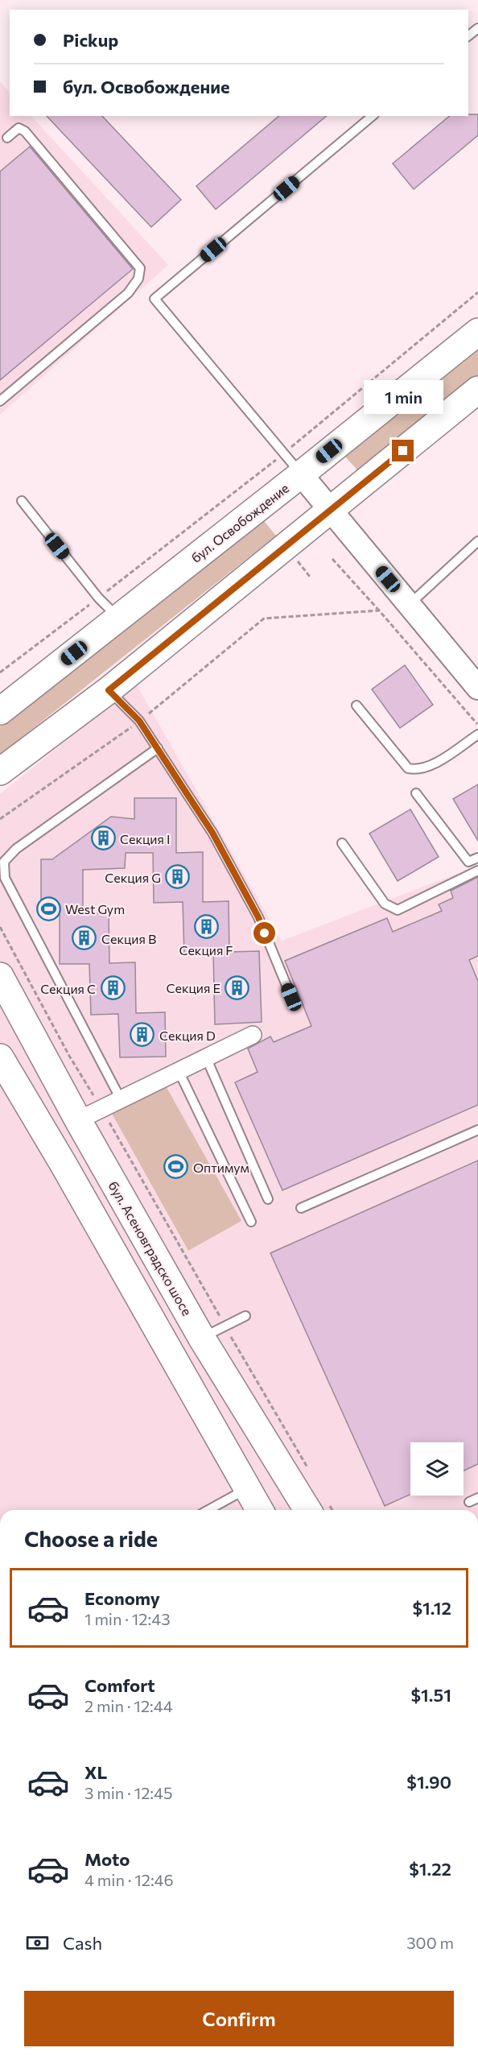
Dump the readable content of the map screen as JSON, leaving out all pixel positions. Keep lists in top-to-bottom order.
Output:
{
  "streets": {
    "main road": ["бул. Освобождение", "бул. Асеновградско шосе"]
  },
  "places": {
    "building": [
      "Секция I",
      "Секция G",
      "Секция F",
      "Секция B",
      "Секция E",
      "Секция C",
      "Секция D"
    ],
    "sports": ["West Gym", "Оптимум"]
  },
  "page": {
    "banner": ["Pickup", "бул. Освобождение"],
    "bubble": "1 min",
    "heading": "Choose a ride",
    "list": [
      {
        "name": "Economy",
        "note": "1 min · 12:43",
        "value": "$1.12"
      },
      {
        "name": "Comfort",
        "note": "2 min · 12:44",
        "value": "$1.51"
      },
      {
        "name": "XL",
        "note": "3 min · 12:45",
        "value": "$1.90"
      },
      {
        "name": "Moto",
        "note": "4 min · 12:46",
        "value": "$1.22"
      }
    ],
    "pay": ["Cash", "300 m"],
    "buttons": "Confirm"
  }
}
